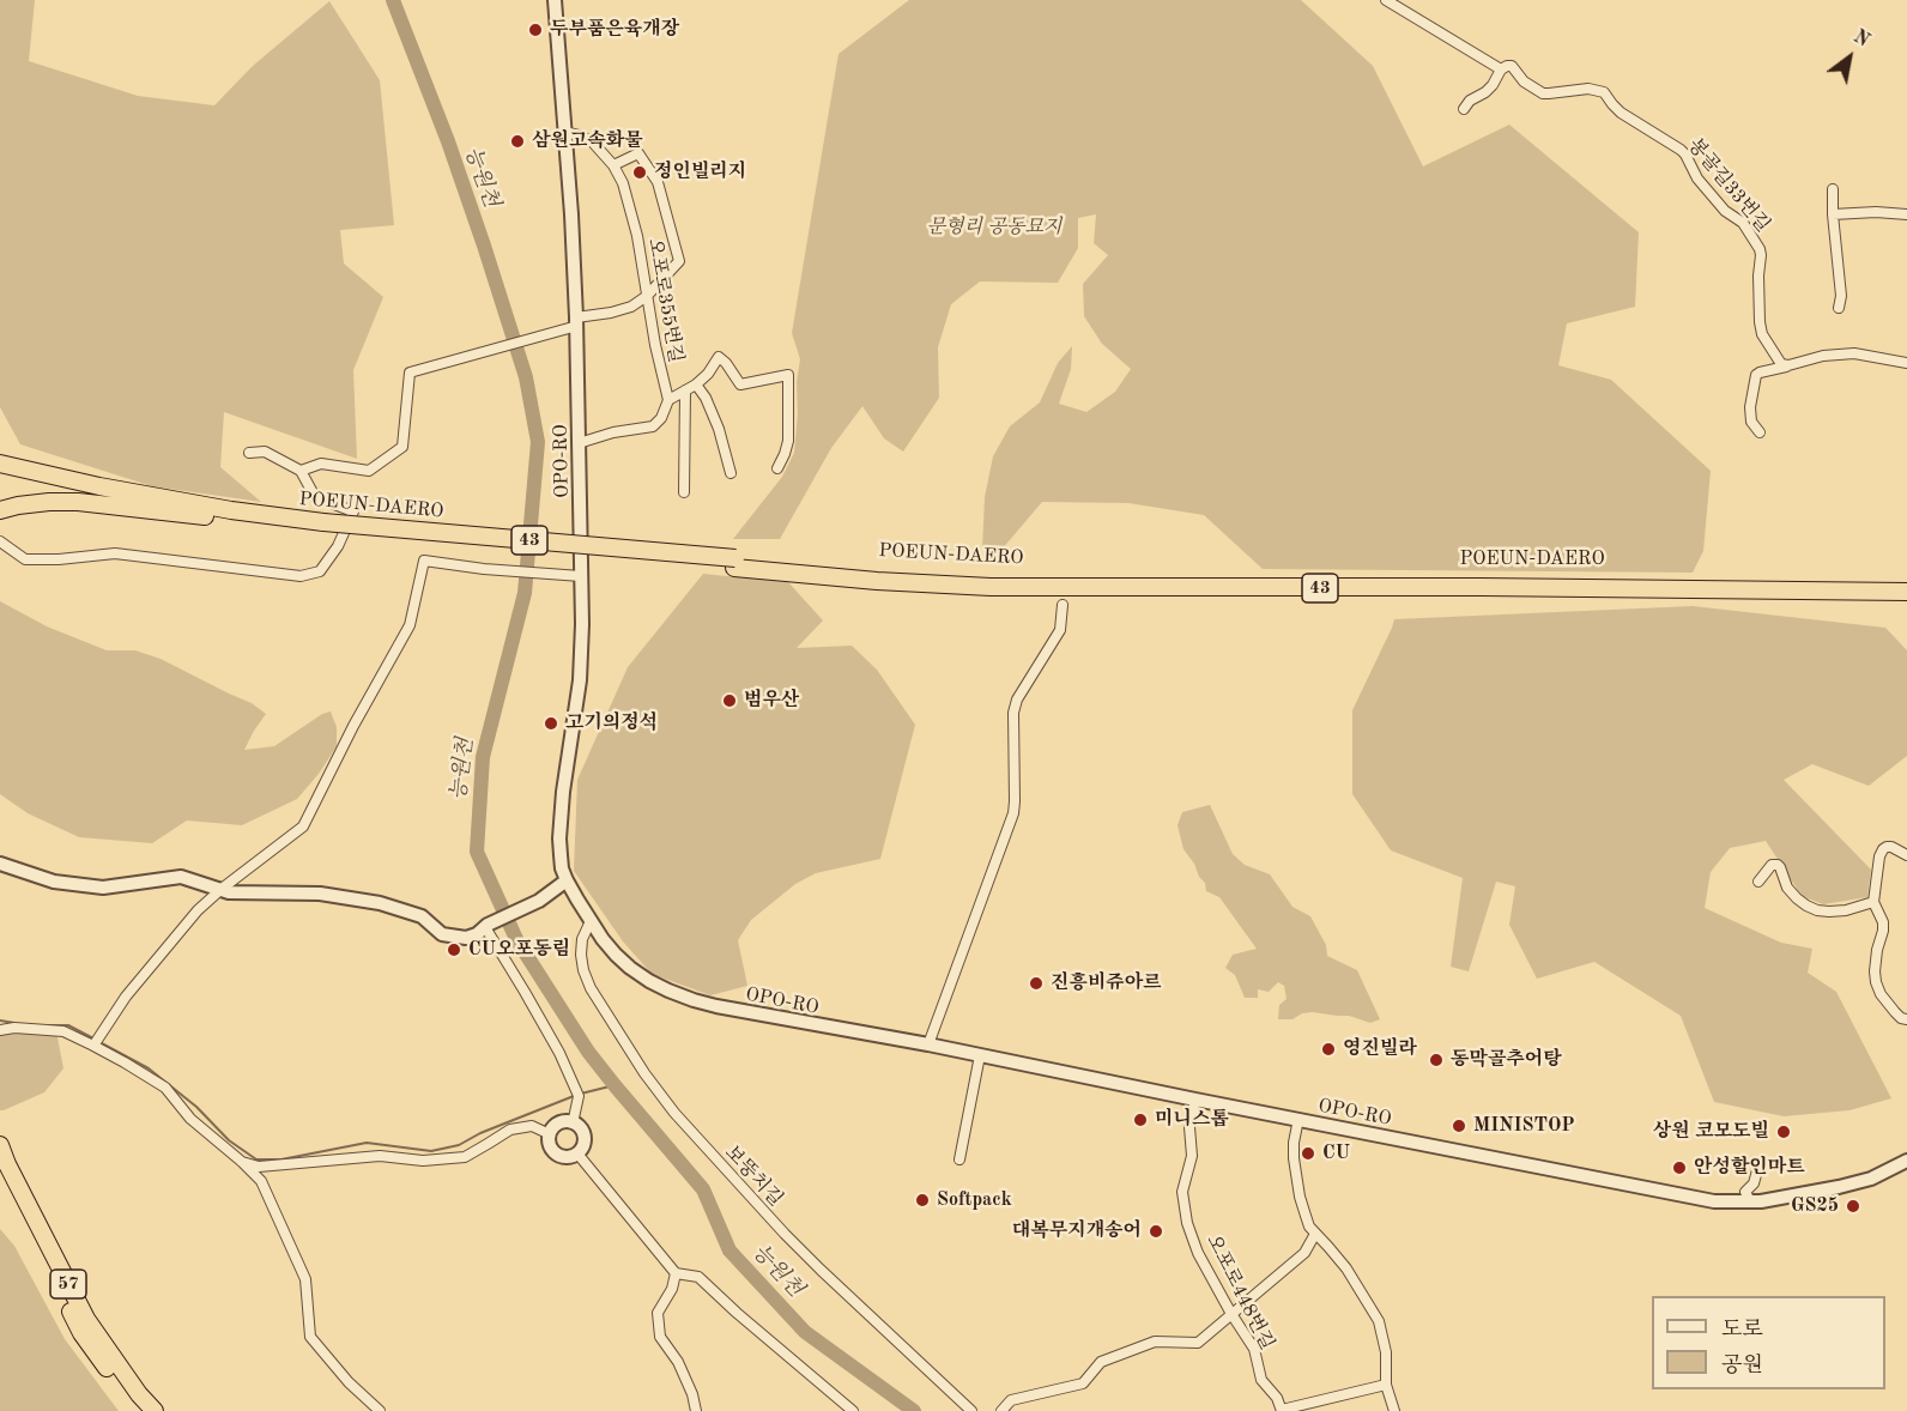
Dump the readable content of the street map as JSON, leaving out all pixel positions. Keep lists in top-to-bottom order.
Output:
{
  "streets": {
    "highway": ["POEUN-DAERO", "43", "57"],
    "street": [
      "봉골길33번길",
      "오포로355번길",
      "OPO-RO",
      "보뚱치길",
      "오포로448번길"
    ]
  },
  "crossings": [
    ["오포로355번길", "OPO-RO"],
    ["OPO-RO", "보뚱치길"],
    ["OPO-RO", "오포로448번길"],
    ["POEUN-DAERO", "43"]
  ],
  "water": ["능원천"],
  "parks": ["문형리 공동묘지"],
  "places": [
    "두부품은육개장",
    "삼원고속화물",
    "정인빌리지",
    "범우산",
    "고기의정석",
    "CU오포동림",
    "진흥비쥬아르",
    "영진빌라",
    "동막골추어탕",
    "미니스톱",
    "MINISTOP",
    "상원 코모도빌",
    "CU",
    "안성할인마트",
    "Softpack",
    "GS25",
    "대복무지개송어"
  ],
  "legend": ["도로", "공원"],
  "north": "top right"
}
